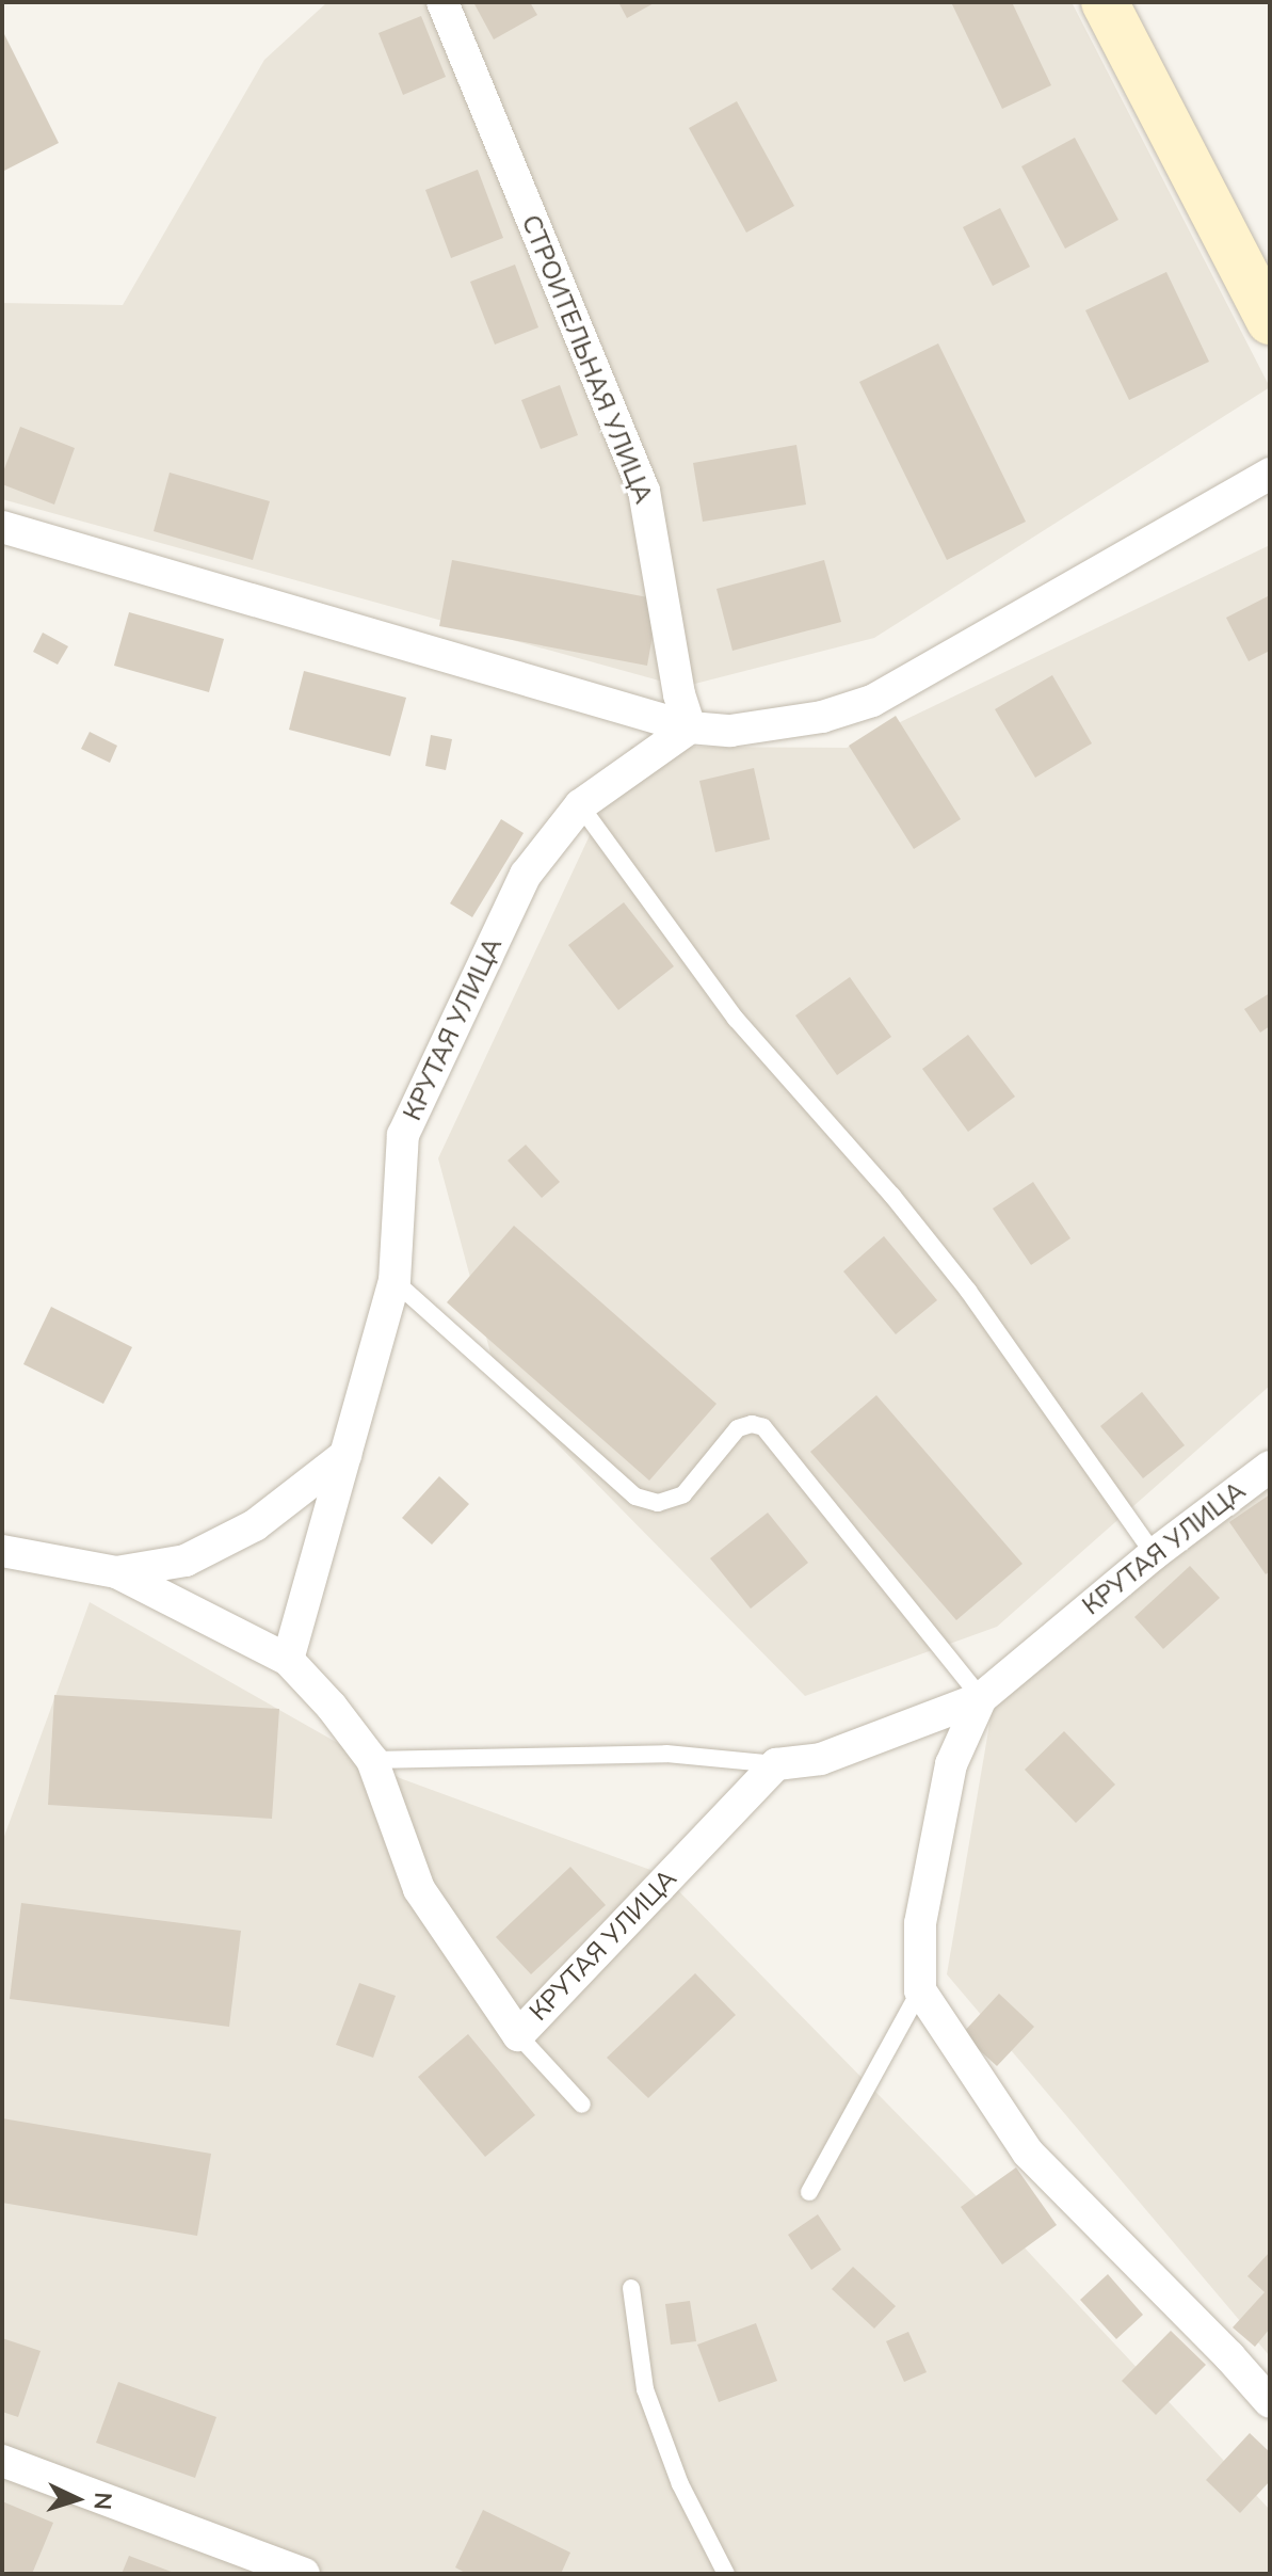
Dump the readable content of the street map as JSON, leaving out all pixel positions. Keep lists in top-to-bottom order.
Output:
{
  "streets": {
    "street": ["СТРОИТЕЛЬНАЯ УЛИЦА", "КРУТАЯ УЛИЦА"]
  },
  "crossings": [
    ["СТРОИТЕЛЬНАЯ УЛИЦА", "КРУТАЯ УЛИЦА"]
  ],
  "north": "right"
}
